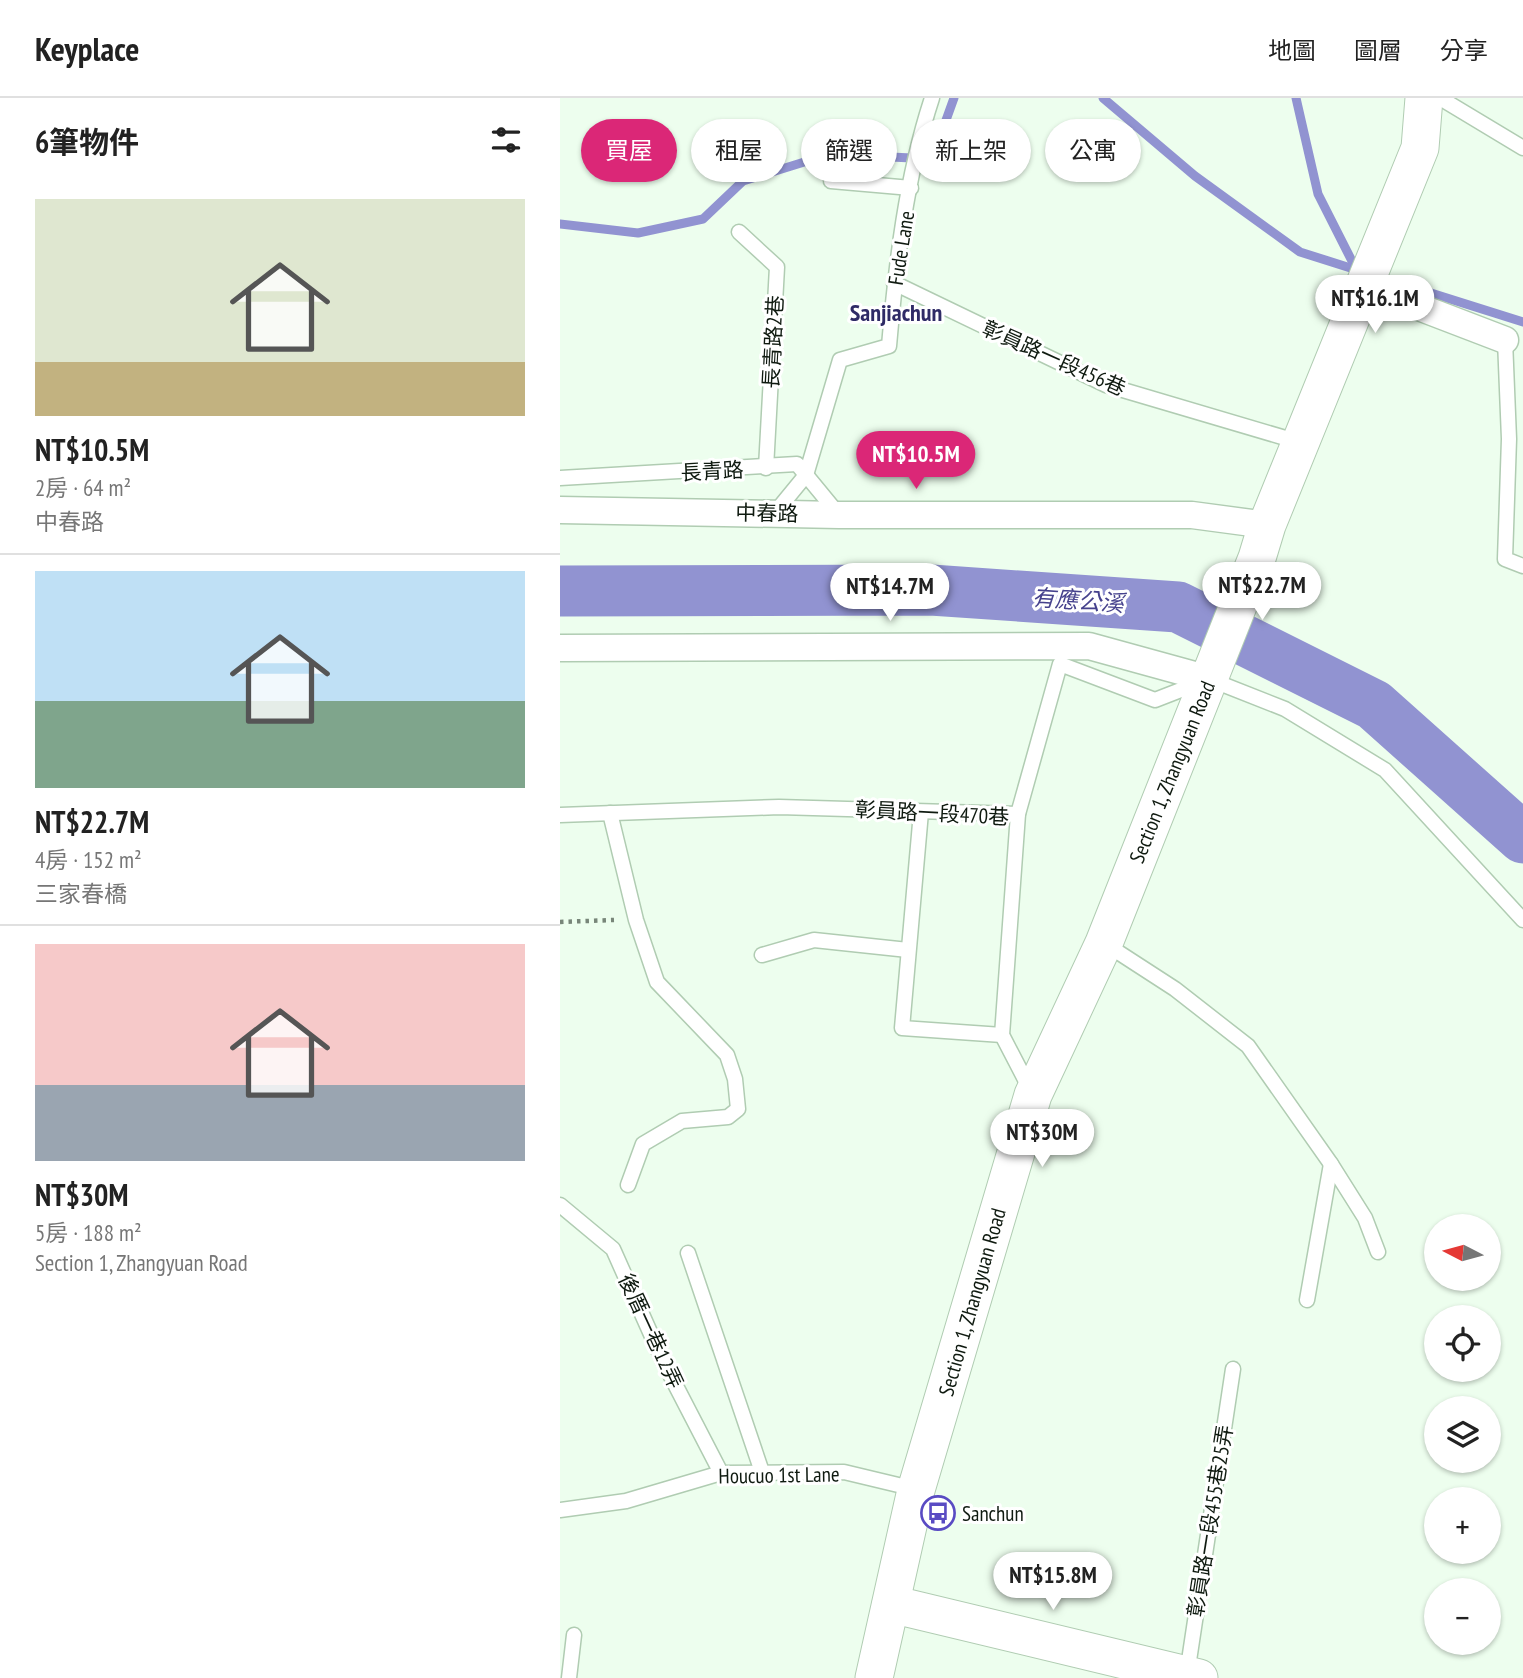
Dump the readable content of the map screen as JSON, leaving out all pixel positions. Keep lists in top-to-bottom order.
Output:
{
  "streets": {
    "main road": ["Section 1, Zhangyuan Road"],
    "street": ["中春路"],
    "lane": [
      "Fude Lane",
      "長青路2巷",
      "彰員路一段456巷",
      "長青路",
      "彰員路一段470巷",
      "後厝一巷12弄",
      "Houcuo 1st Lane",
      "彰員路一段455巷25弄"
    ]
  },
  "crossings": [
    ["Fude Lane", "彰員路一段456巷"],
    ["Fude Lane", "長青路"],
    ["Fude Lane", "中春路"],
    ["長青路2巷", "長青路"],
    ["中春路", "Section 1, Zhangyuan Road"],
    ["Section 1, Zhangyuan Road", "Houcuo 1st Lane"],
    ["後厝一巷12弄", "Houcuo 1st Lane"]
  ],
  "districts": ["Sanjiachun"],
  "water": ["有應公溪"],
  "places": {
    "bus stop": ["Sanchun"]
  },
  "north": "left",
  "page": {
    "header": "Keyplace",
    "nav": ["地圖", "圖層", "分享"],
    "heading": "6筆物件",
    "chip": [
      "買屋",
      "租屋",
      "篩選",
      "新上架",
      "公寓"
    ],
    "list": [
      {
        "name": "NT$10.5M",
        "note": "2房 · 64 m² · 中春路"
      },
      {
        "name": "NT$22.7M",
        "note": "4房 · 152 m² · 三家春橋"
      },
      {
        "name": "NT$30M",
        "note": "5房 · 188 m² · Section 1, Zhangyuan Road"
      }
    ],
    "price": [
      "NT$16.1M",
      "NT$10.5M",
      "NT$22.7M",
      "NT$14.7M",
      "NT$30M",
      "NT$15.8M"
    ],
    "map_buttons": ["+", "−"]
  }
}
